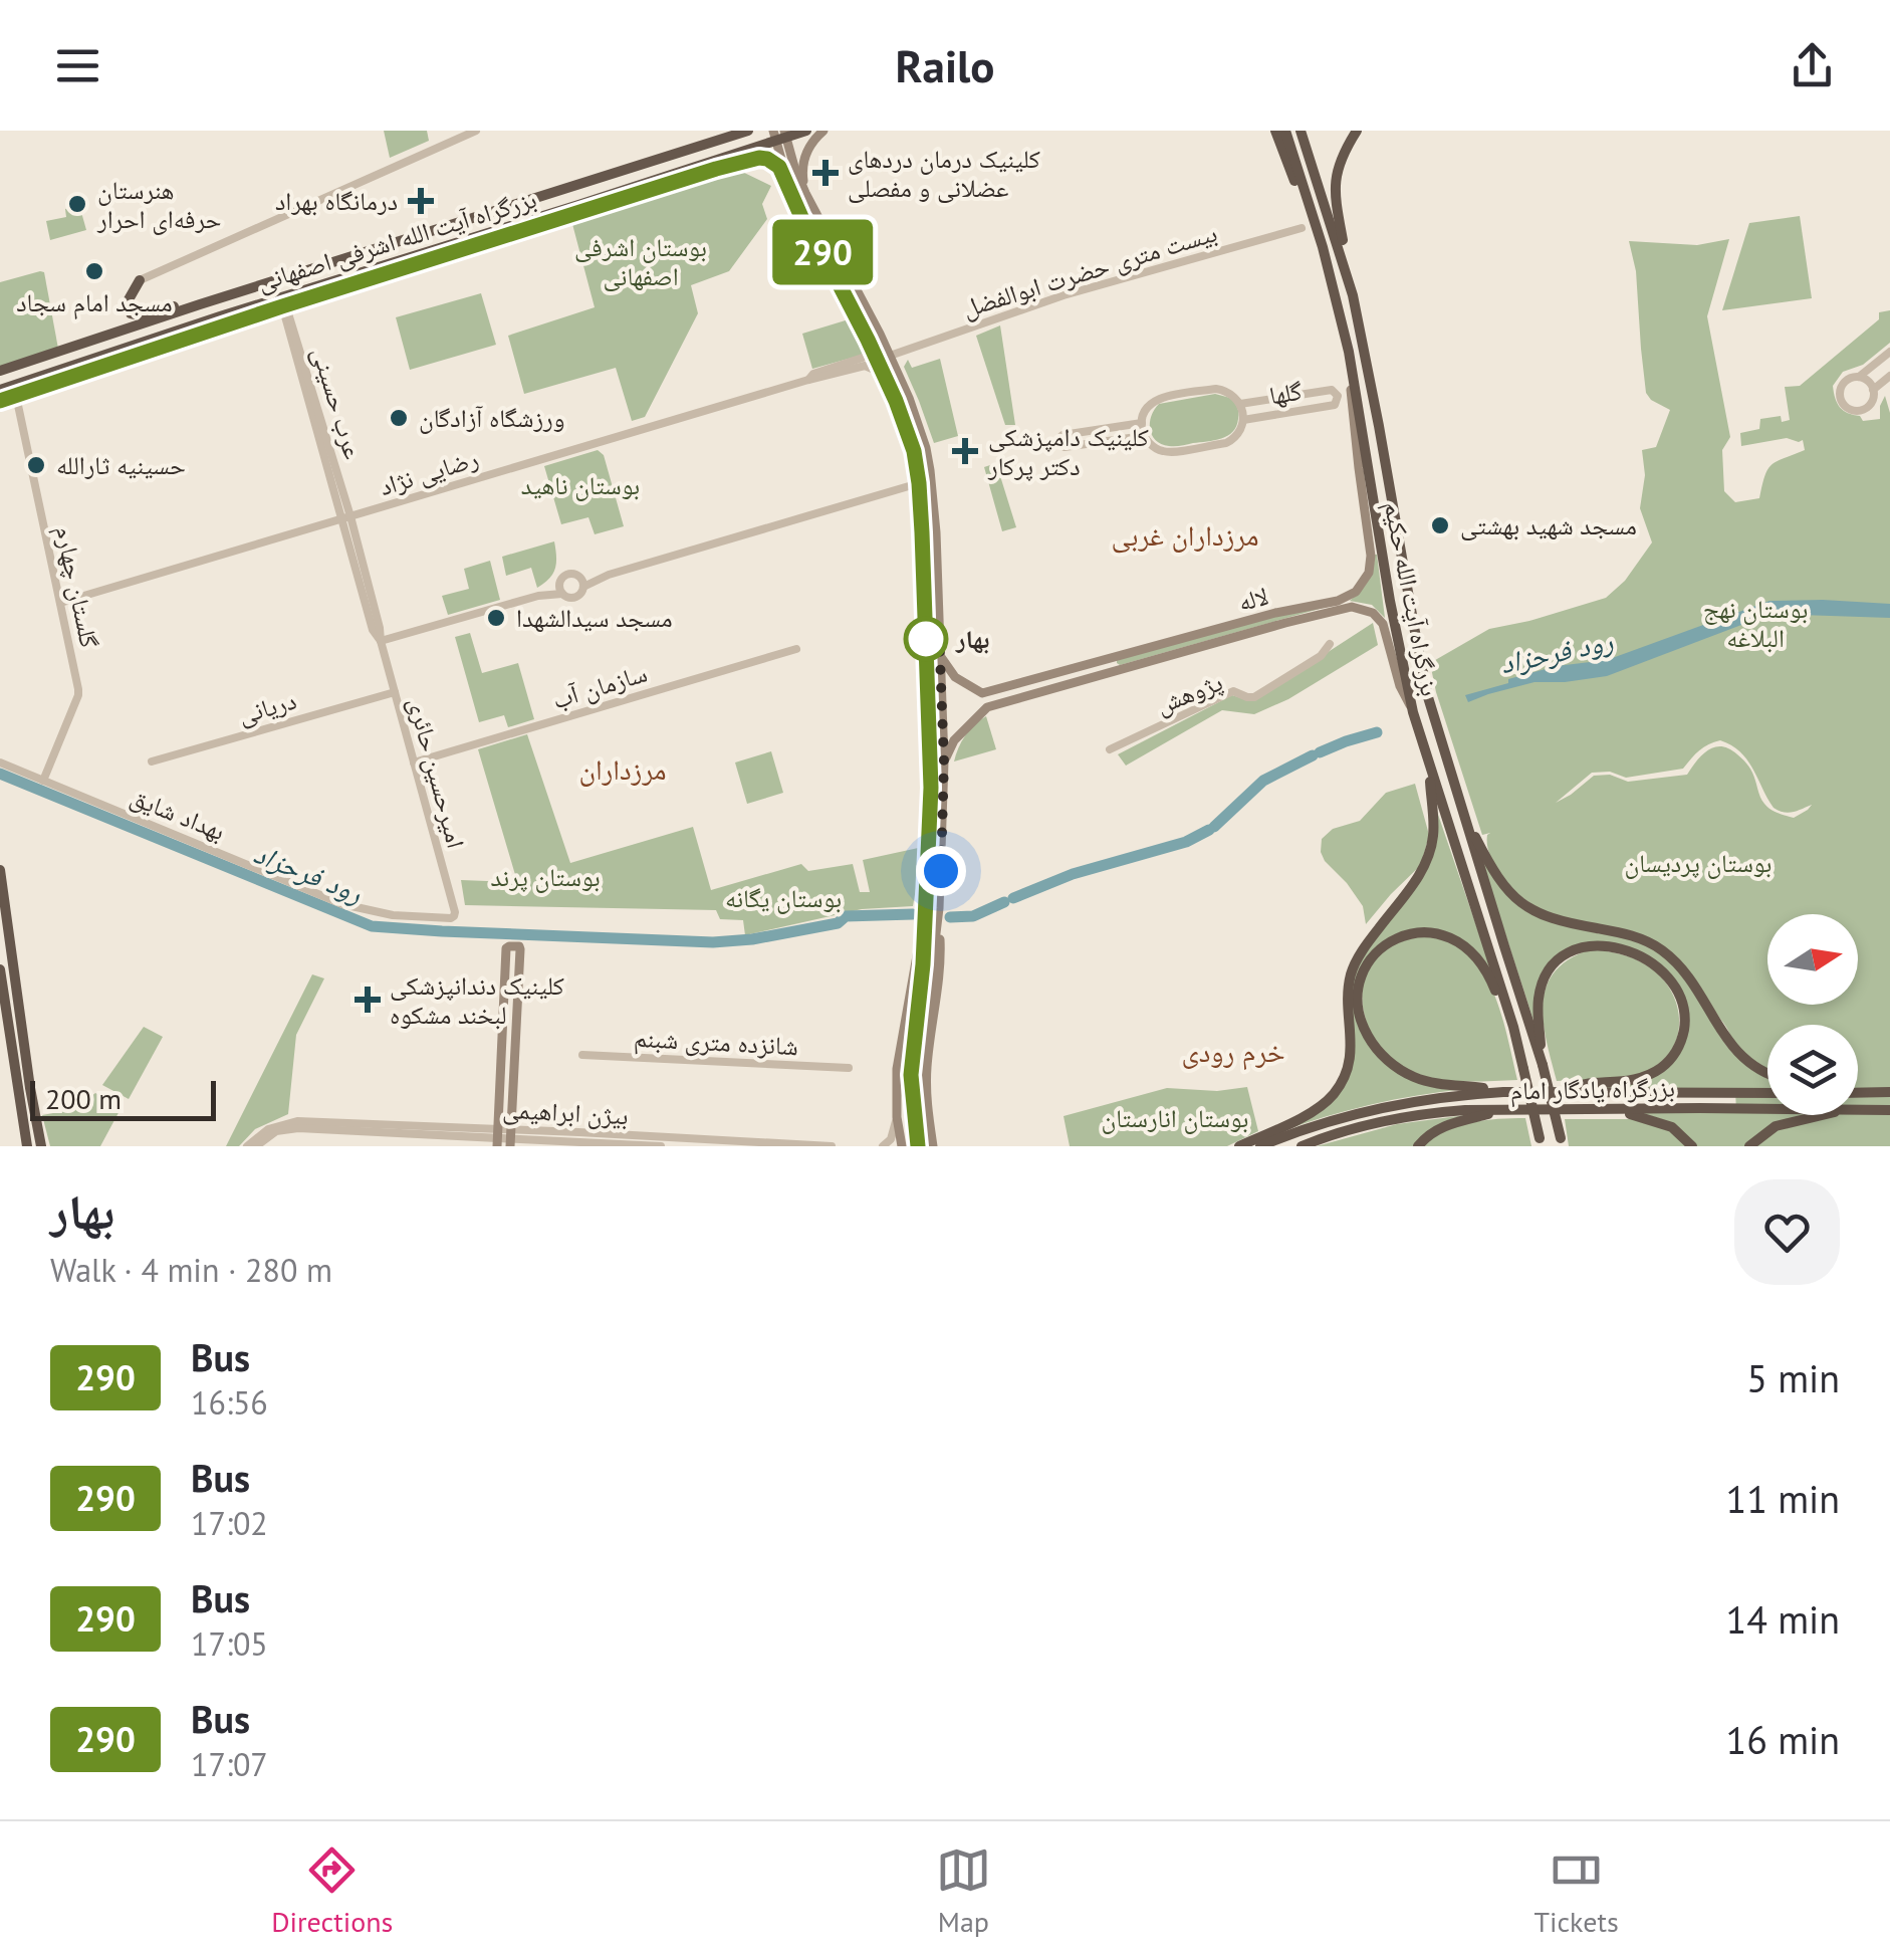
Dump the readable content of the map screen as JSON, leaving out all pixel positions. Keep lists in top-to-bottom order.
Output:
{
  "streets": {
    "highway": ["بزرگراه آیت الله اشرفی اصفهانی", "بزرگراه آیت الله حکیم", "بزرگراه یادگار امام"],
    "main road": ["لاله"],
    "street": [
      "بیست متری حضرت ابوالفضل",
      "گلها",
      "عرب حسینی",
      "رضایی نژاد",
      "گلستان چهارم",
      "سازمان آب",
      "پژوهش",
      "دریانی",
      "امیرحسین حائری",
      "بهداد شایق",
      "شانزده متری شبنم",
      "بیژن ابراهیمی"
    ]
  },
  "crossings": [
    ["بزرگراه آیت الله اشرفی اصفهانی", "عرب حسینی"],
    ["عرب حسینی", "رضایی نژاد"],
    ["عرب حسینی", "امیرحسین حائری"],
    ["رضایی نژاد", "گلستان چهارم"],
    ["گلستان چهارم", "بهداد شایق"],
    ["لاله", "بزرگراه آیت الله حکیم"],
    ["سازمان آب", "امیرحسین حائری"],
    ["دریانی", "امیرحسین حائری"],
    ["امیرحسین حائری", "بهداد شایق"]
  ],
  "districts": ["مرزداران غربی", "مرزداران", "خرم رودی"],
  "water": ["رود فرحزاد"],
  "parks": [
    "بوستان اشرفی اصفهانی",
    "بوستان ناهید",
    "بوستان نهج البلاغه",
    "بوستان پردیسان",
    "بوستان پرند",
    "بوستان یگانه",
    "بوستان انارستان"
  ],
  "places": {
    "health": [
      "کلینیک درمان دردهای عضلانی و مفصلی",
      "درمانگاه بهراد",
      "کلینیک دامپزشکی دکتر پرکار",
      "کلینیک دندانپزشکی لبخند مشکوه"
    ],
    "other": [
      "هنرستان حرفه‌ای احرار",
      "مسجد امام سجاد",
      "ورزشگاه آزادگان",
      "حسینیه ثارالله",
      "مسجد شهید بهشتی",
      "مسجد سیدالشهدا",
      "بهار"
    ]
  },
  "lines": ["bus line 290"],
  "scale_bar": "200 m",
  "north": "right",
  "page": {
    "header": "Railo",
    "on_map": "290",
    "scale": "200 m",
    "heading": ["بهار", "Walk · 4 min · 280 m"],
    "list": [
      {
        "mark": "290",
        "name": "Bus",
        "note": "16:56",
        "value": "5 min"
      },
      {
        "mark": "290",
        "name": "Bus",
        "note": "17:02",
        "value": "11 min"
      },
      {
        "mark": "290",
        "name": "Bus",
        "note": "17:05",
        "value": "14 min"
      },
      {
        "mark": "290",
        "name": "Bus",
        "note": "17:07",
        "value": "16 min"
      }
    ],
    "tabs": ["Directions", "Map", "Tickets"]
  }
}
